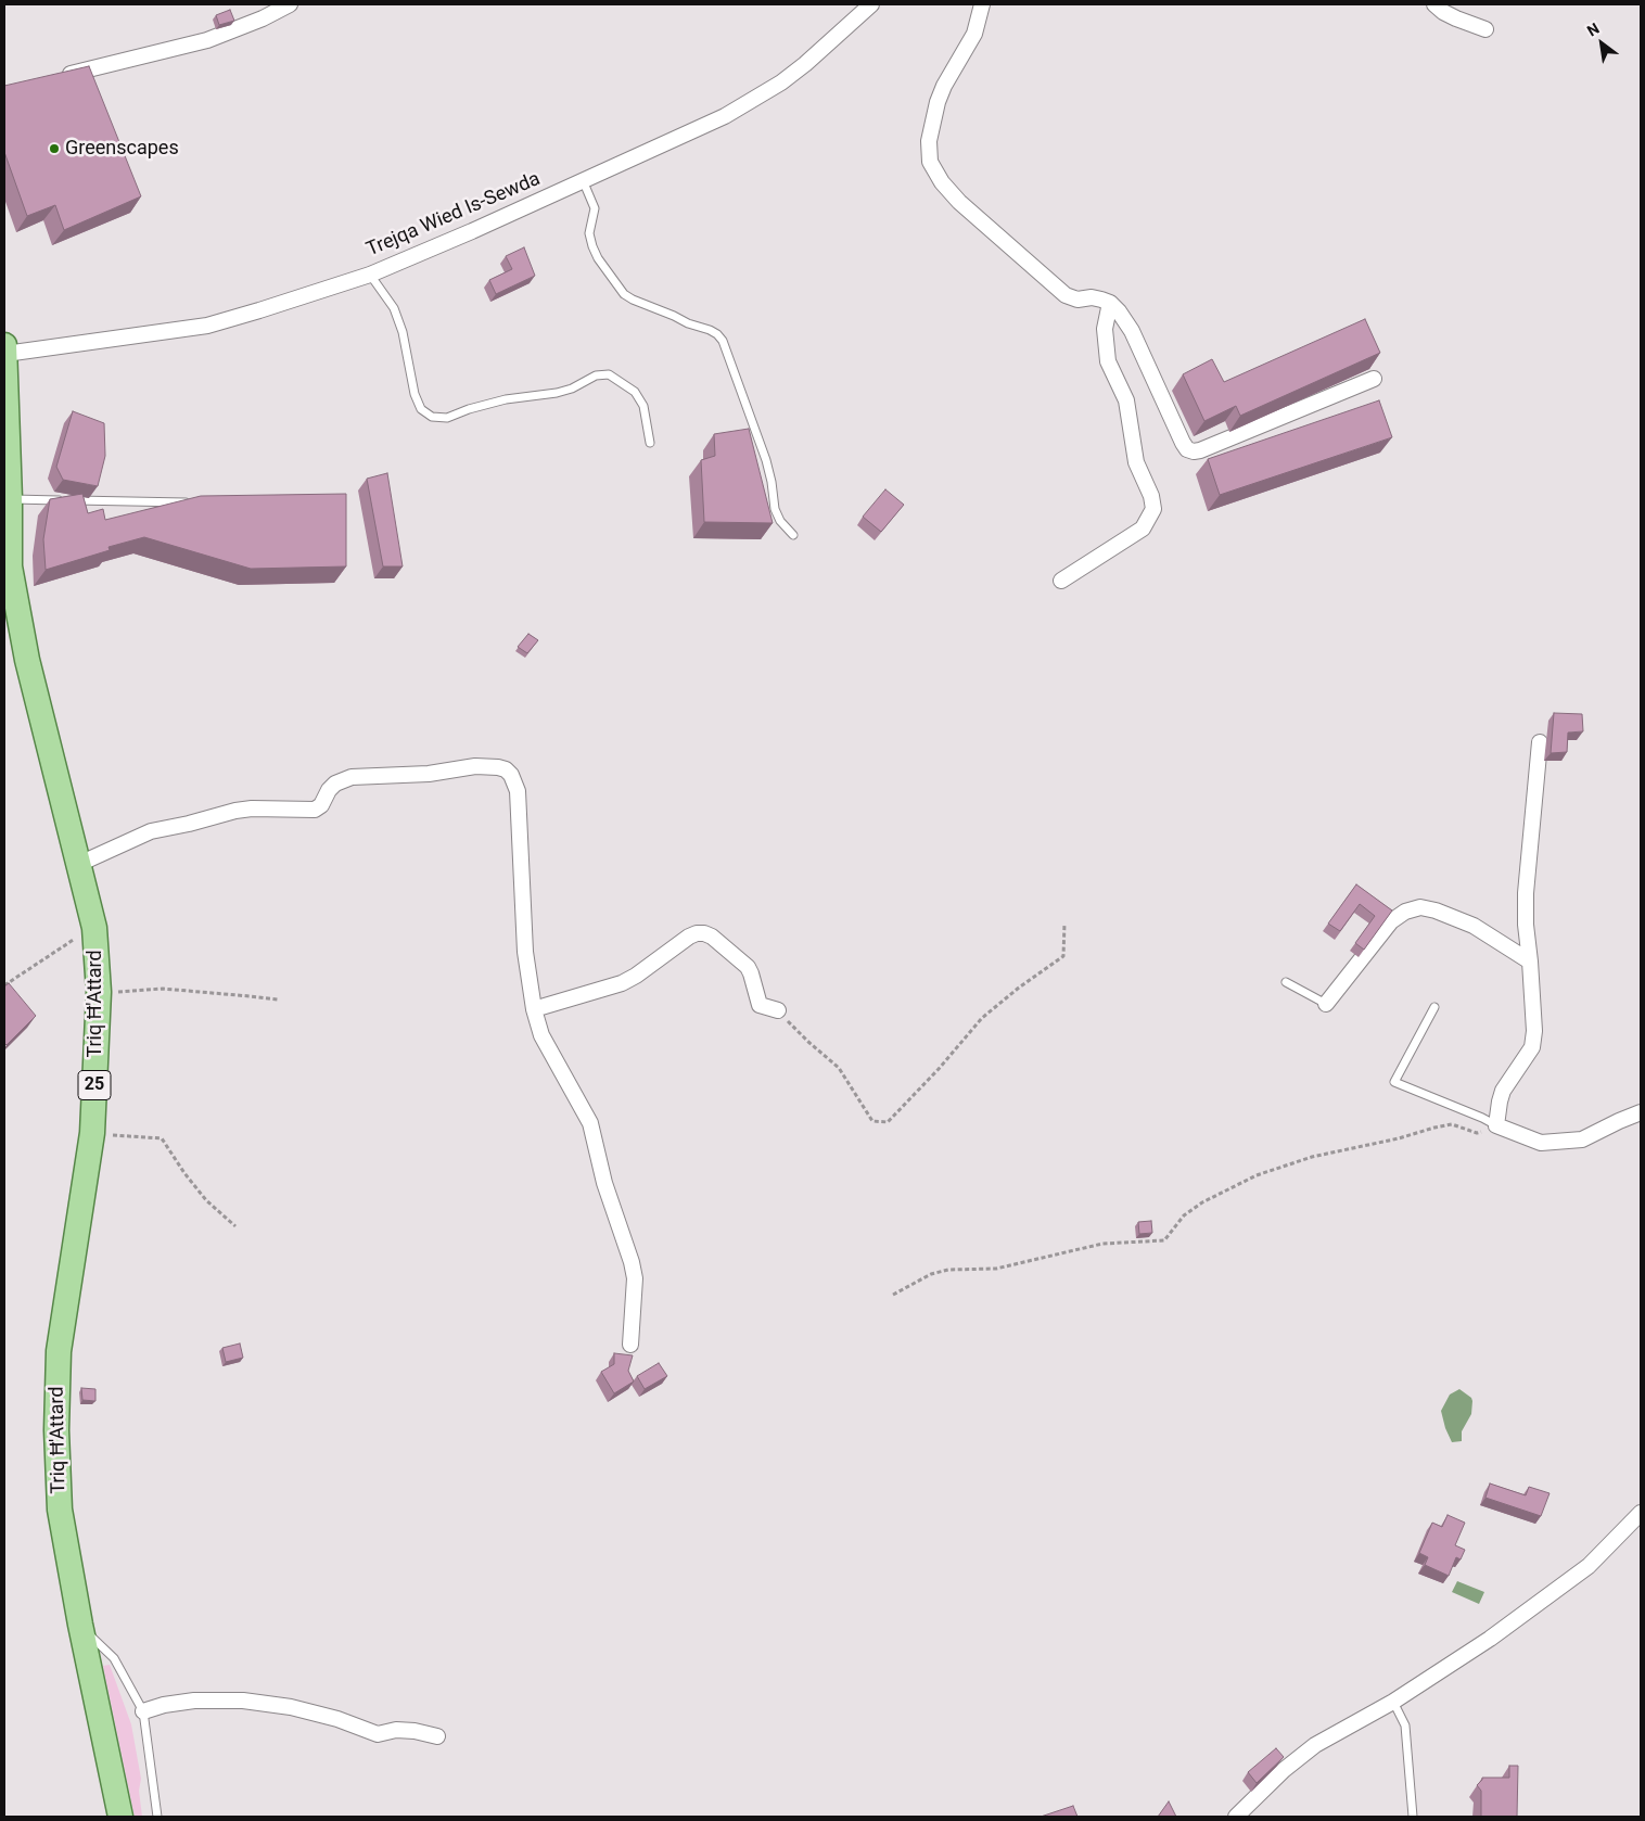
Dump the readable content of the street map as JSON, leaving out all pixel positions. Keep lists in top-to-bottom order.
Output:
{
  "streets": {
    "main road": ["Triq Ħ'Attard", "25"],
    "street": ["Trejqa Wied Is-Sewda"]
  },
  "crossings": [
    ["Trejqa Wied Is-Sewda", "Triq Ħ'Attard"]
  ],
  "places": ["Greenscapes"],
  "north": "top left"
}
